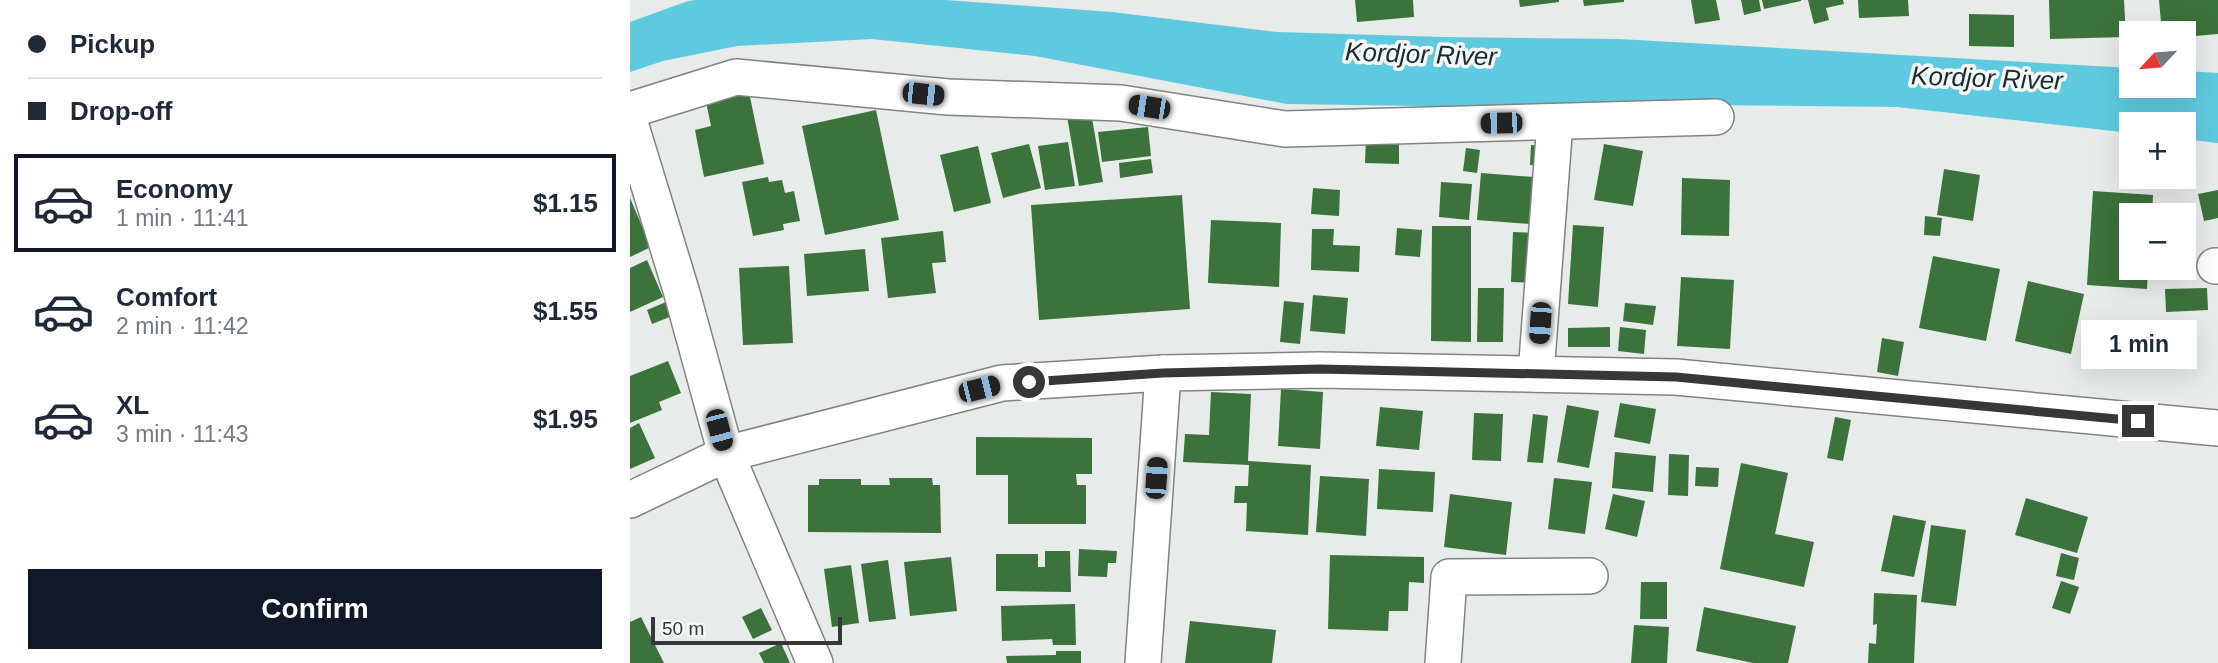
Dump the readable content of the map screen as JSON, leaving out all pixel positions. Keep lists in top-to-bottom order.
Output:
{
  "water": ["Kordjor River"],
  "scale_bar": "50 m",
  "north": "bottom left",
  "page": {
    "banner": ["Pickup", "Drop-off"],
    "map_buttons": ["+", "−"],
    "list": [
      {
        "name": "Economy",
        "note": "1 min · 11:41",
        "value": "$1.15"
      },
      {
        "name": "Comfort",
        "note": "2 min · 11:42",
        "value": "$1.55"
      },
      {
        "name": "XL",
        "note": "3 min · 11:43",
        "value": "$1.95"
      }
    ],
    "bubble": "1 min",
    "buttons": "Confirm",
    "scale": "50 m"
  }
}
